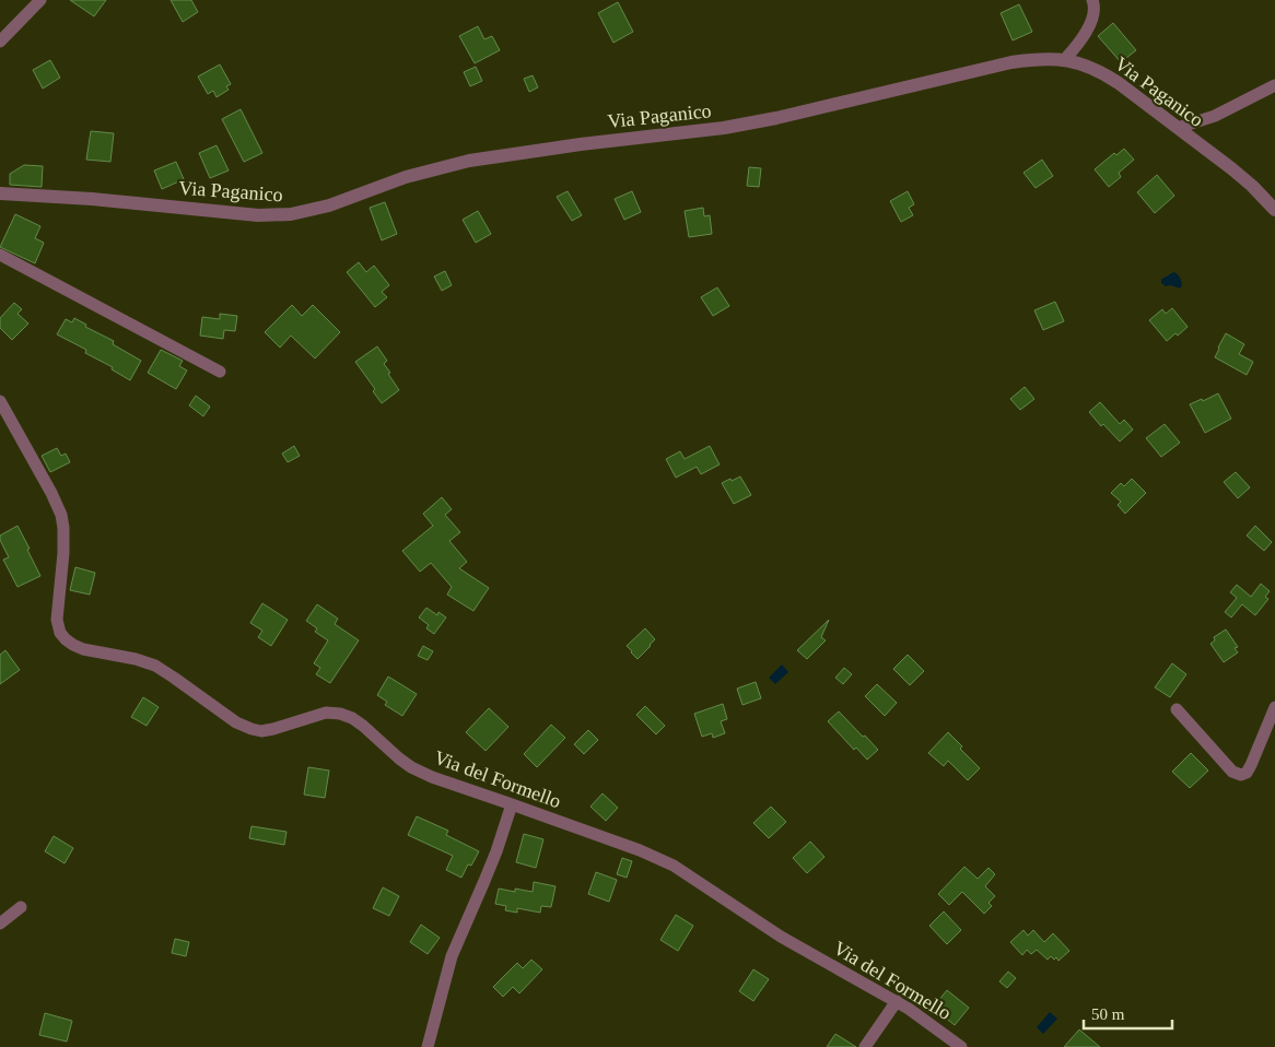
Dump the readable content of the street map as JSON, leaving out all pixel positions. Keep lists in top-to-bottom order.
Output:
{
  "streets": {
    "street": ["Via Paganico", "Via del Formello"]
  },
  "scale_bar": "50 m"
}
